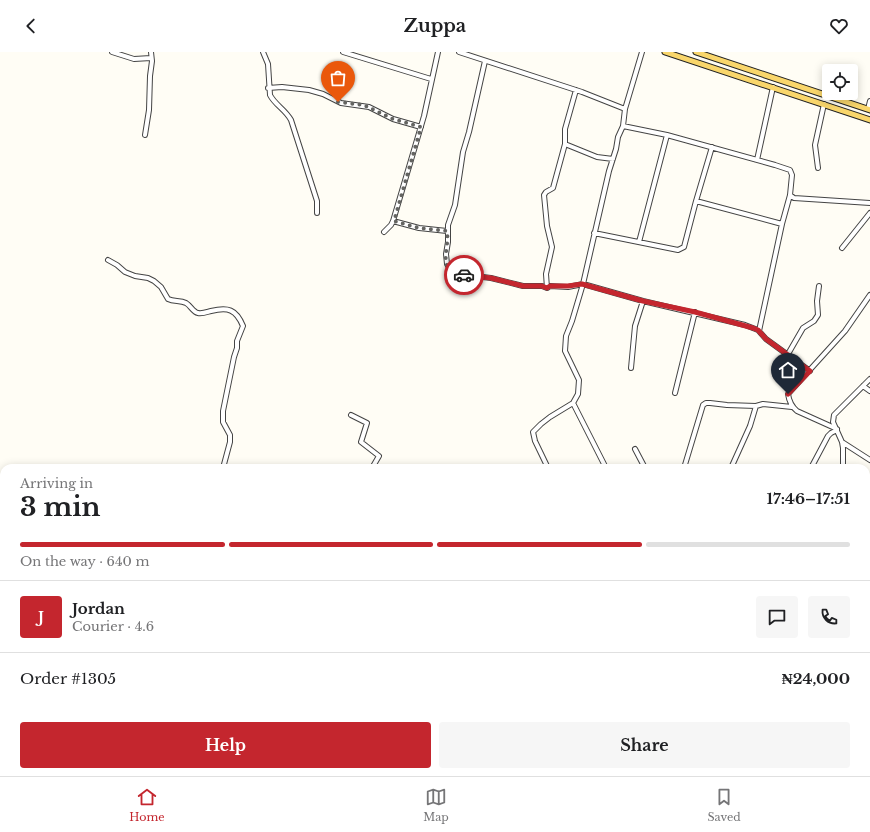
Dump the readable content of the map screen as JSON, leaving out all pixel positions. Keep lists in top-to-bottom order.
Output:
{
  "page": {
    "header": "Zuppa",
    "heading": ["3 min", "Arriving in", "17:46–17:51"],
    "panel": [
      "Jordan",
      "Courier · 4.6",
      "Order #1305",
      "₦24,000"
    ],
    "bar": "On the way · 640 m",
    "round": "J",
    "buttons": ["Help", "Share"],
    "tabs": ["Home", "Map", "Saved"]
  }
}
